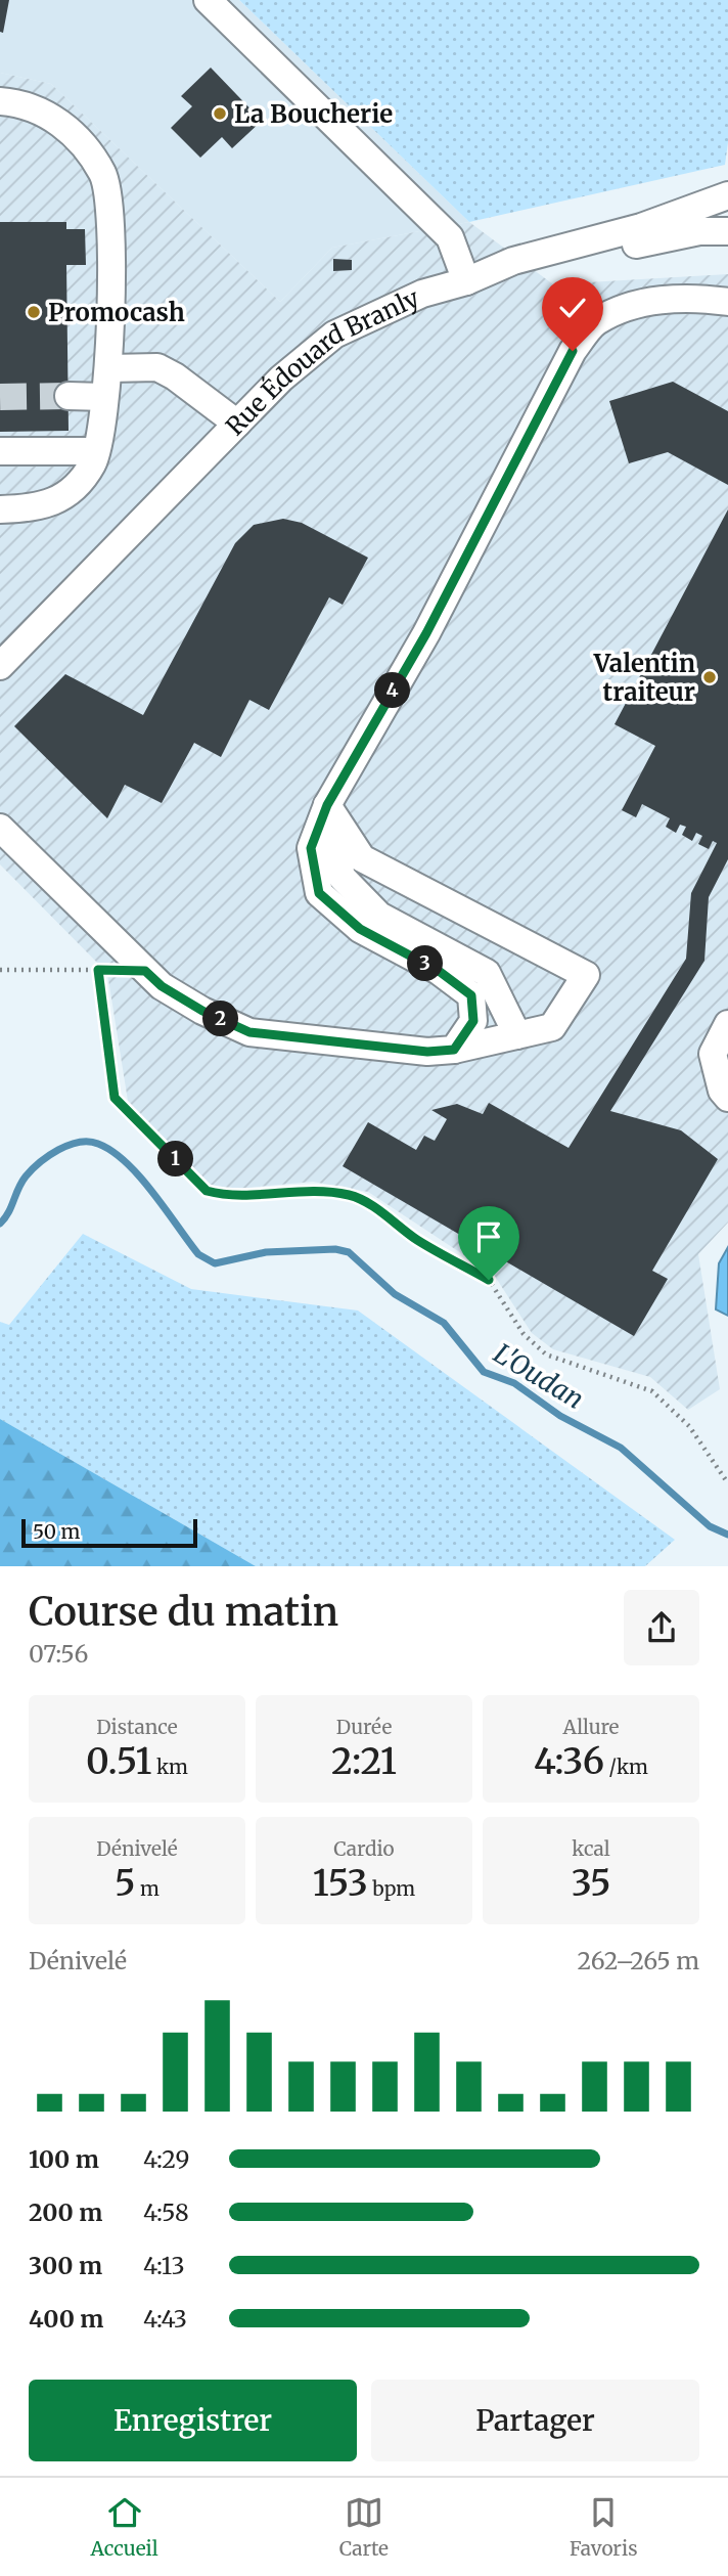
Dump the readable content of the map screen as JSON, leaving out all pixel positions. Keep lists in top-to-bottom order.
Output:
{
  "streets": {
    "street": ["Rue Édouard Branly"]
  },
  "water": ["L'Oudan"],
  "places": ["La Boucherie", "Promocash", "Valentin traiteur"],
  "scale_bar": "50 m",
  "page": {
    "pins": [
      "4",
      "3",
      "2",
      "1"
    ],
    "scale": "50 m",
    "heading": ["Course du matin", "07:56"],
    "stats": [
      ["Distance", "0.51 km"],
      ["Durée", "2:21"],
      ["Allure", "4:36 /km"],
      ["Dénivelé", "5 m"],
      ["Cardio", "153 bpm"],
      ["kcal", "35"]
    ],
    "chart": ["Dénivelé", "262–265 m"],
    "list": [
      {
        "name": "100 m",
        "note": "4:29"
      },
      {
        "name": "200 m",
        "note": "4:58"
      },
      {
        "name": "300 m",
        "note": "4:13"
      },
      {
        "name": "400 m",
        "note": "4:43"
      }
    ],
    "buttons": ["Enregistrer", "Partager"],
    "tabs": ["Accueil", "Carte", "Favoris"]
  }
}
